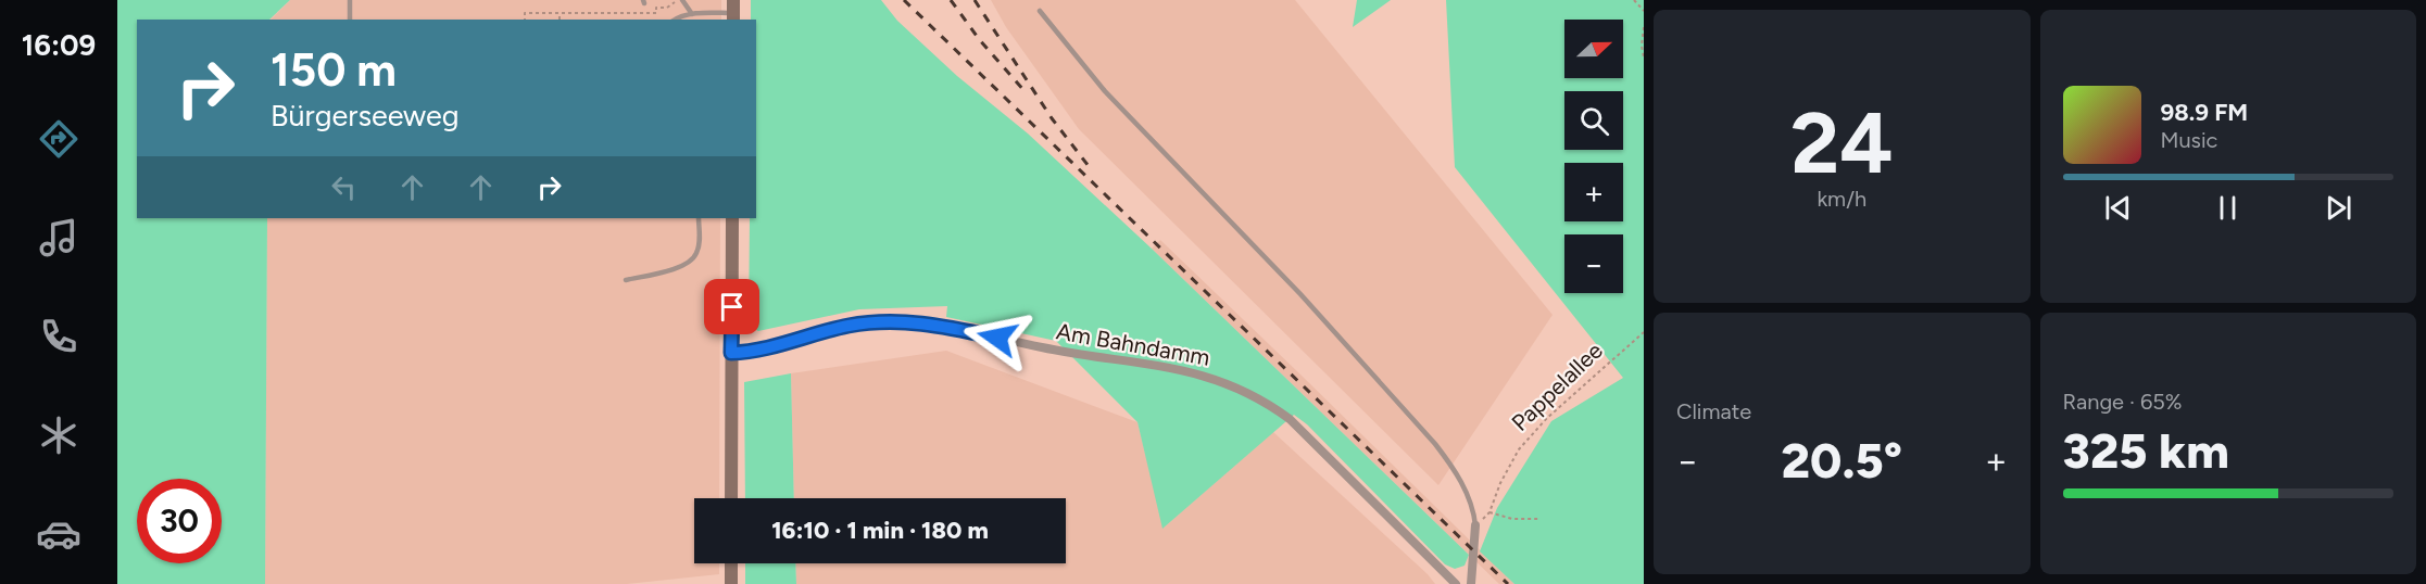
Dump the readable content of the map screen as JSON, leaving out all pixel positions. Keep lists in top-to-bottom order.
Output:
{
  "streets": {
    "street": ["Am Bahndamm"],
    "path": ["Pappelallee"]
  },
  "north": "right",
  "page": {
    "tabs": "16:09",
    "tile": [
      ["24", "km/h"],
      "Climate",
      ["Range · 65%", "325 km"]
    ],
    "map_buttons": ["+", "−"],
    "turn": ["150 m", "Bürgerseeweg"],
    "song": ["98.9 FM", "Music"],
    "heat": ["−", "20.5°", "+"],
    "limit": "30",
    "trip": "16:10 · 1 min · 180 m"
  }
}
